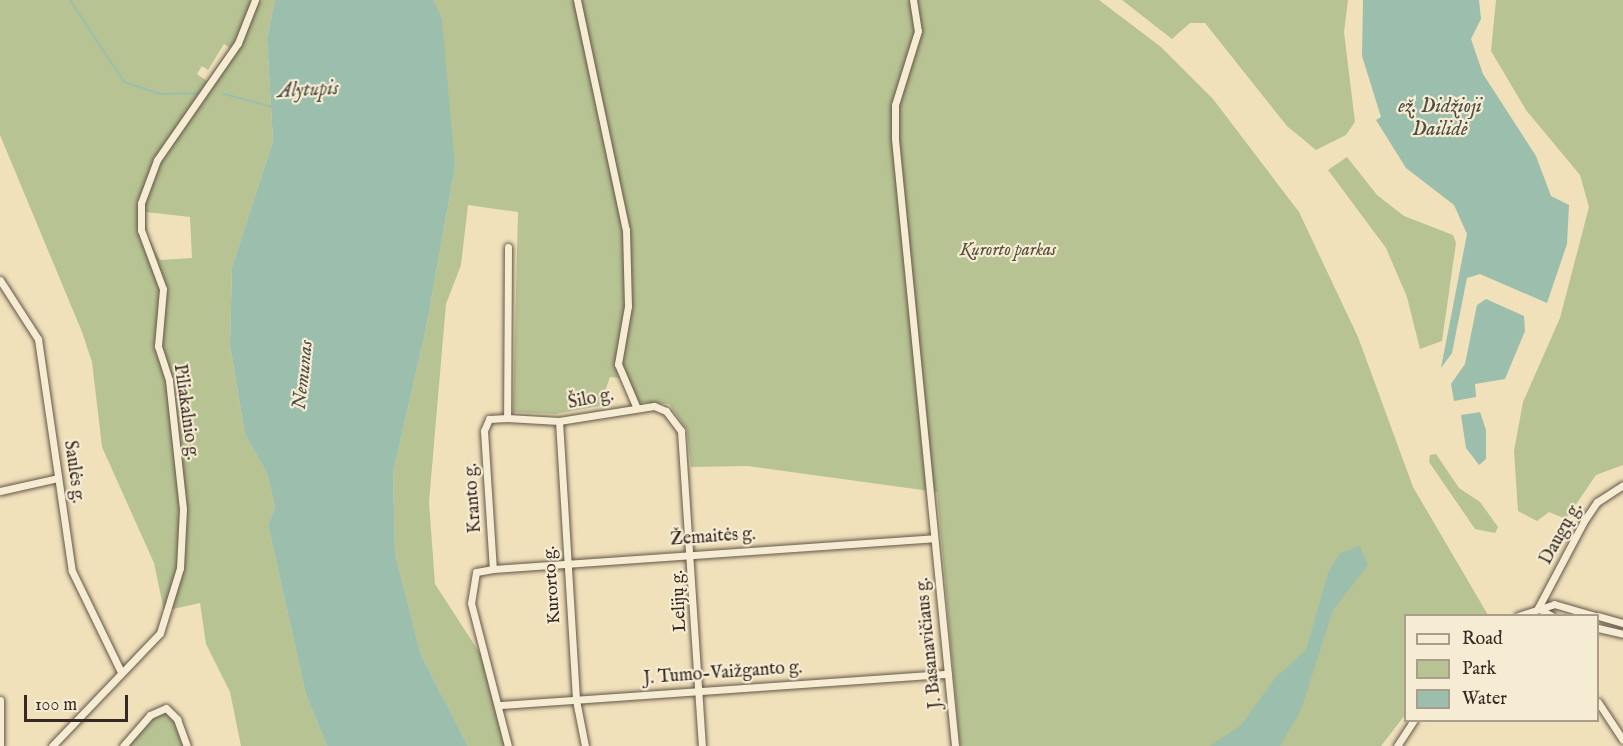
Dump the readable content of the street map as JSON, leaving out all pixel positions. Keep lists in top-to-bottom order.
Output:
{
  "streets": {
    "street": [
      "Šilo g.",
      "Piliakalnio g.",
      "Saulės g.",
      "Kranto g.",
      "Daugų g.",
      "Žemaitės g.",
      "Kurorto g.",
      "Lelijų g.",
      "J. Basanavičiaus g.",
      "J. Tumo-Vaižganto g."
    ]
  },
  "crossings": [
    ["Šilo g.", "Kranto g."],
    ["Šilo g.", "Kurorto g."],
    ["Šilo g.", "Lelijų g."],
    ["Piliakalnio g.", "Saulės g."],
    ["Kranto g.", "Žemaitės g."],
    ["Žemaitės g.", "Kurorto g."],
    ["Žemaitės g.", "Lelijų g."],
    ["Žemaitės g.", "J. Basanavičiaus g."],
    ["Kurorto g.", "J. Tumo-Vaižganto g."],
    ["Lelijų g.", "J. Tumo-Vaižganto g."],
    ["J. Basanavičiaus g.", "J. Tumo-Vaižganto g."]
  ],
  "water": ["Alytupis", "ež. Didžioji Dailidė", "Nemunas"],
  "parks": ["Kurorto parkas"],
  "legend": ["Road", "Park", "Water"],
  "scale_bar": "100 m"
}
